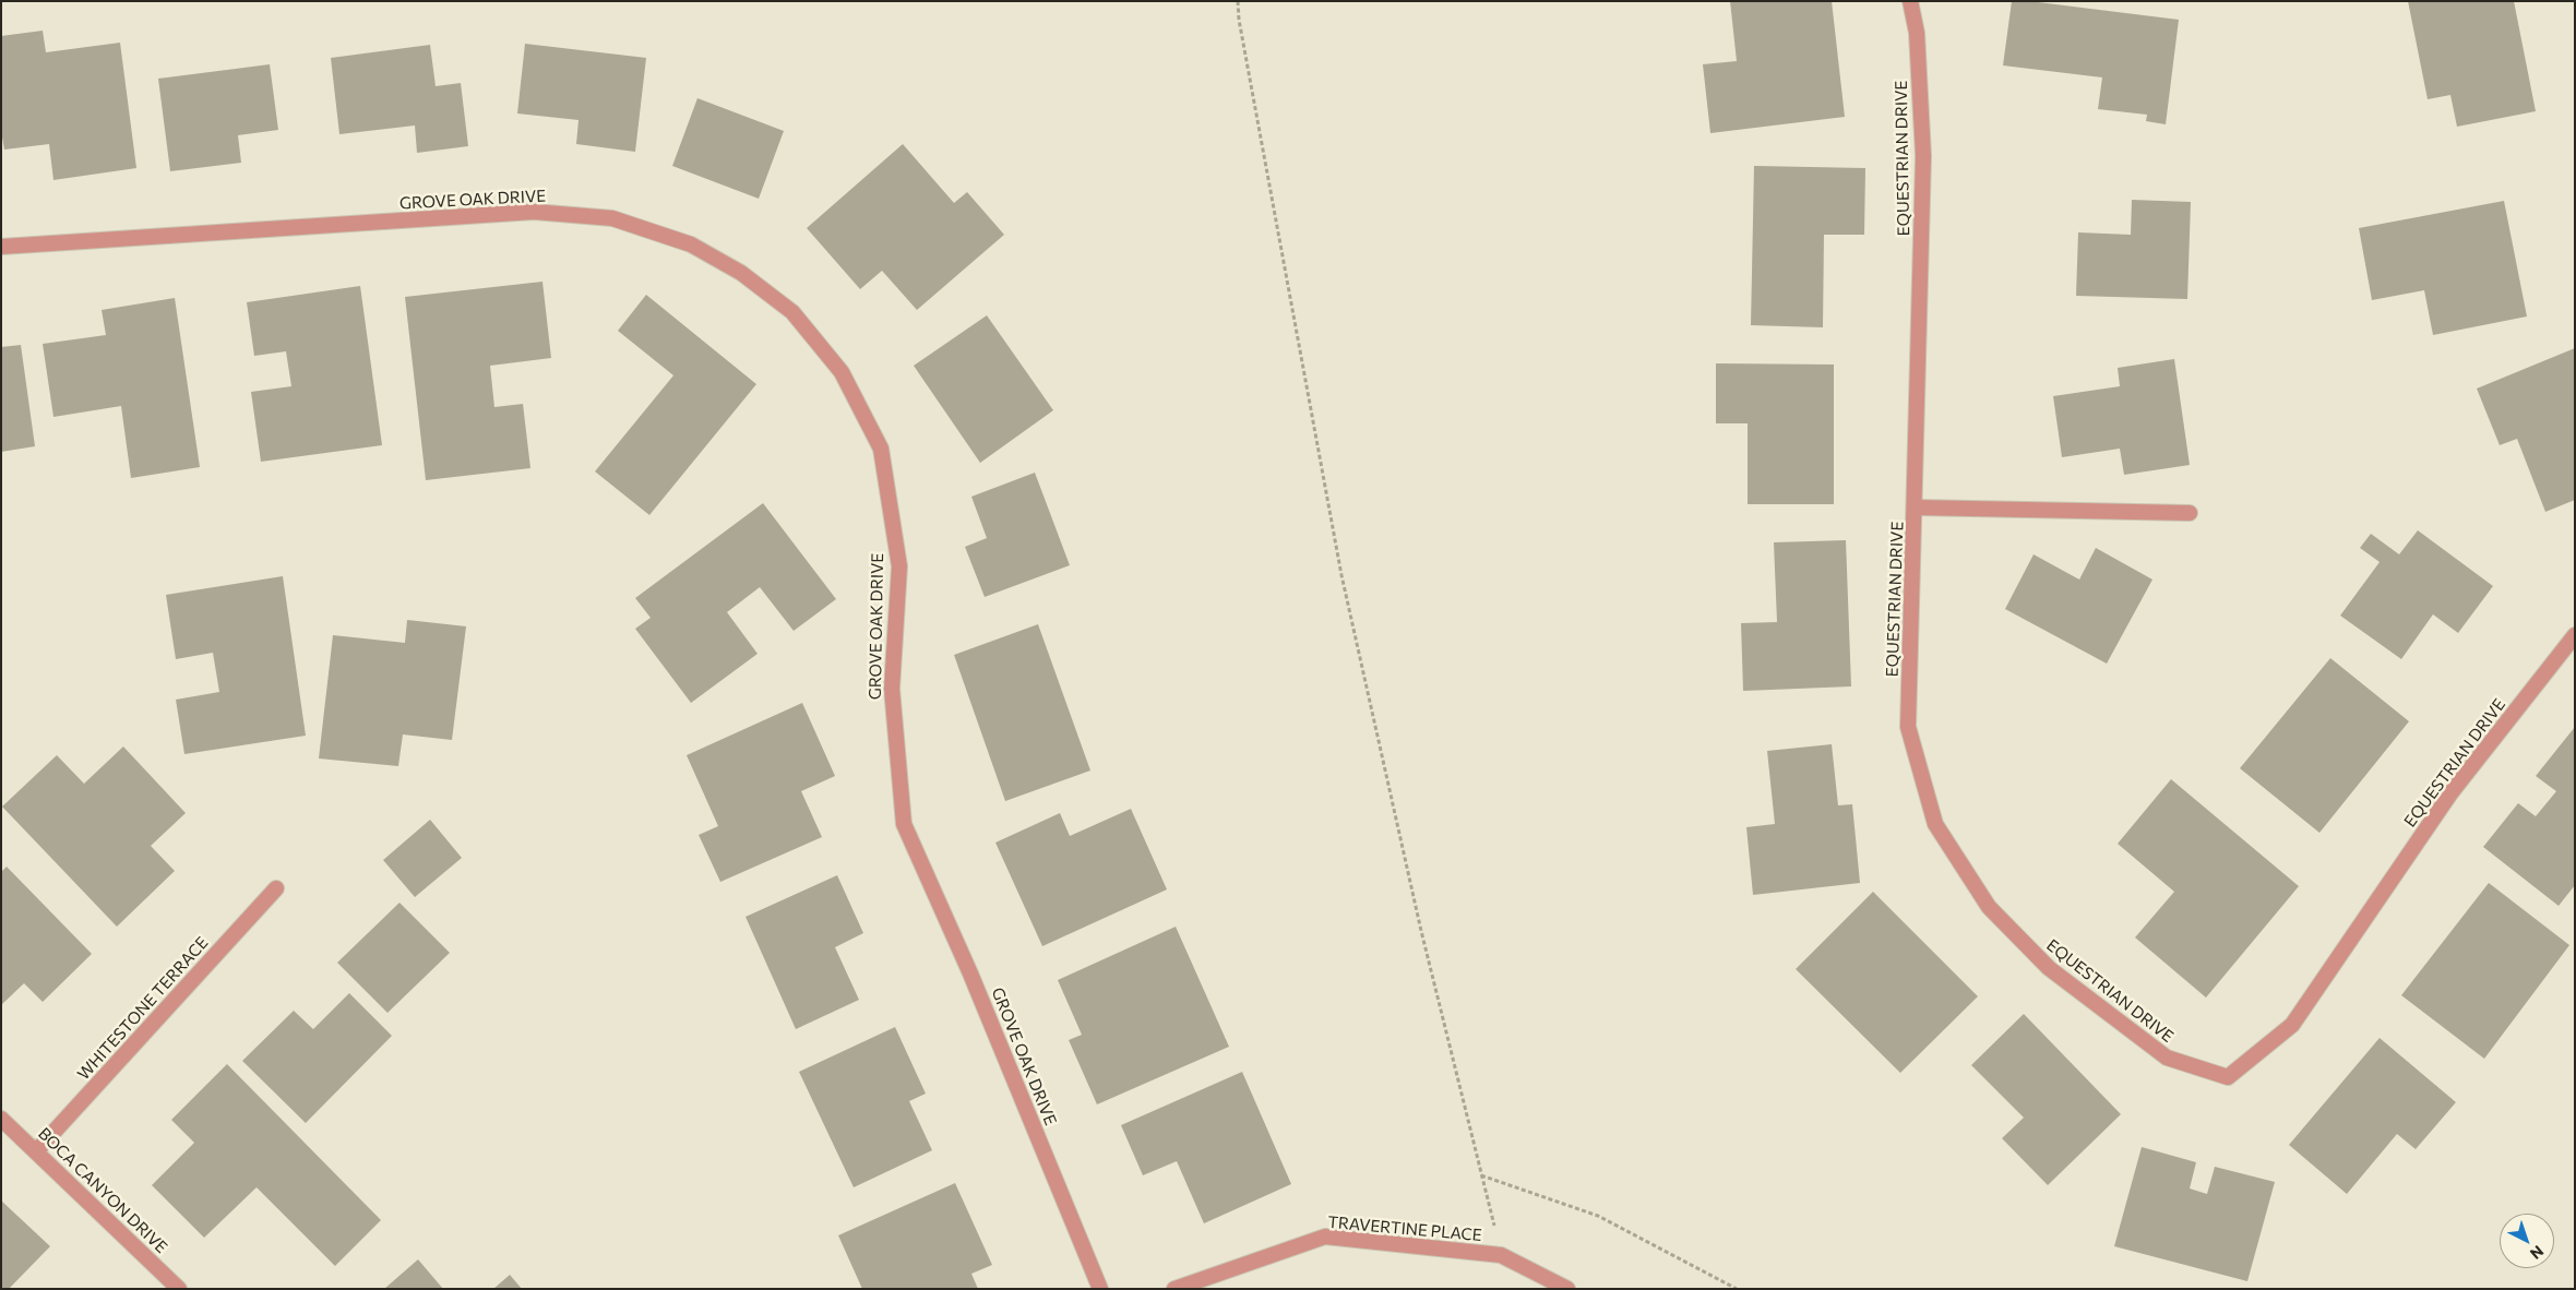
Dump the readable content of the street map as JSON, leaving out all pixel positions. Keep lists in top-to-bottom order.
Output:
{
  "streets": {
    "street": [
      "EQUESTRIAN DRIVE",
      "GROVE OAK DRIVE",
      "WHITESTONE TERRACE",
      "BOCA CANYON DRIVE",
      "TRAVERTINE PLACE"
    ]
  },
  "crossings": [
    ["WHITESTONE TERRACE", "BOCA CANYON DRIVE"]
  ],
  "north": "bottom right"
}
